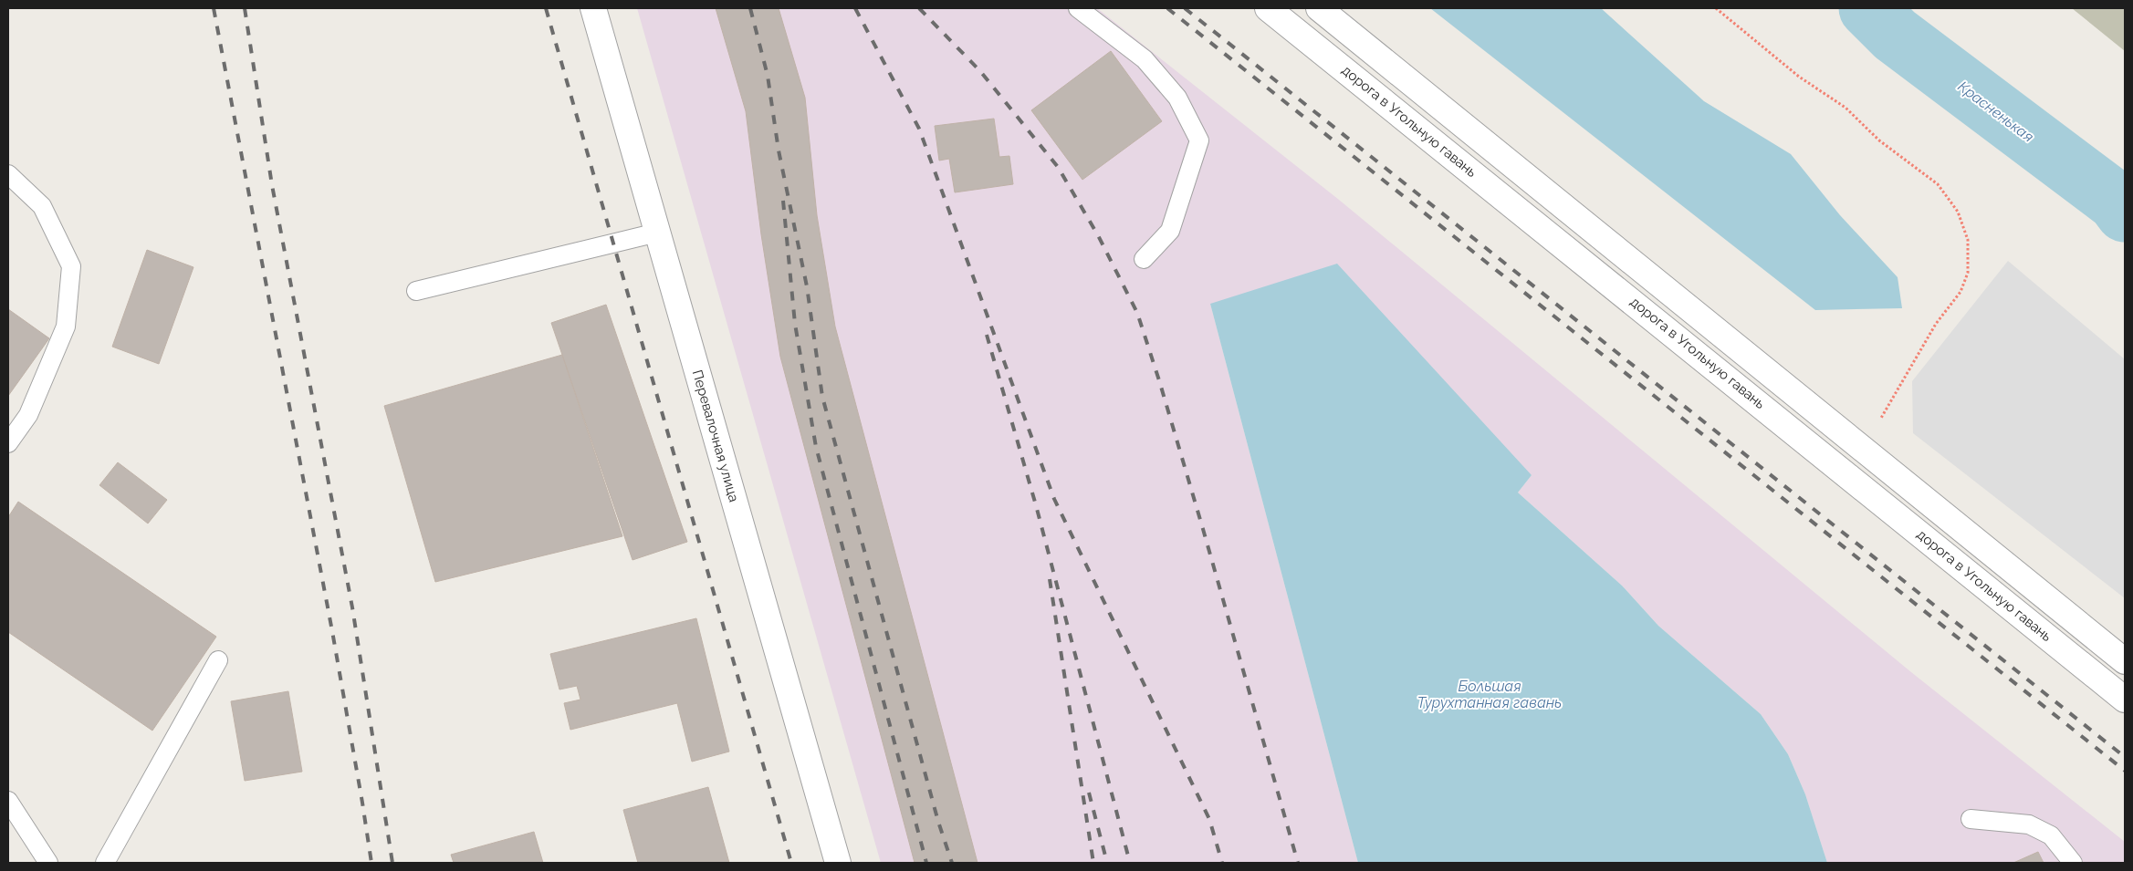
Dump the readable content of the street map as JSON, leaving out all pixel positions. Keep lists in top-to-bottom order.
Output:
{
  "streets": {
    "street": ["дорога в Угольную гавань", "Перевалочная улица"]
  },
  "water": ["Красненькая", "Большая Турухтанная гавань"]
}
